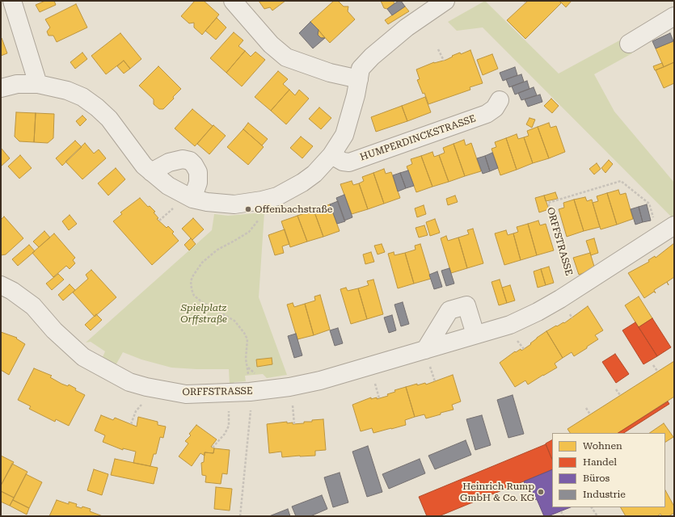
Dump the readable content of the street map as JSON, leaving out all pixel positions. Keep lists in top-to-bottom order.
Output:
{
  "streets": {
    "street": ["HUMPERDINCKSTRASSE", "ORFFSTRASSE"]
  },
  "parks": ["Spielplatz Orffstraße"],
  "places": ["Offenbachstraße", "Heinrich Rump GmbH & Co. KG"],
  "legend": [
    "Wohnen",
    "Handel",
    "Büros",
    "Industrie"
  ]
}
